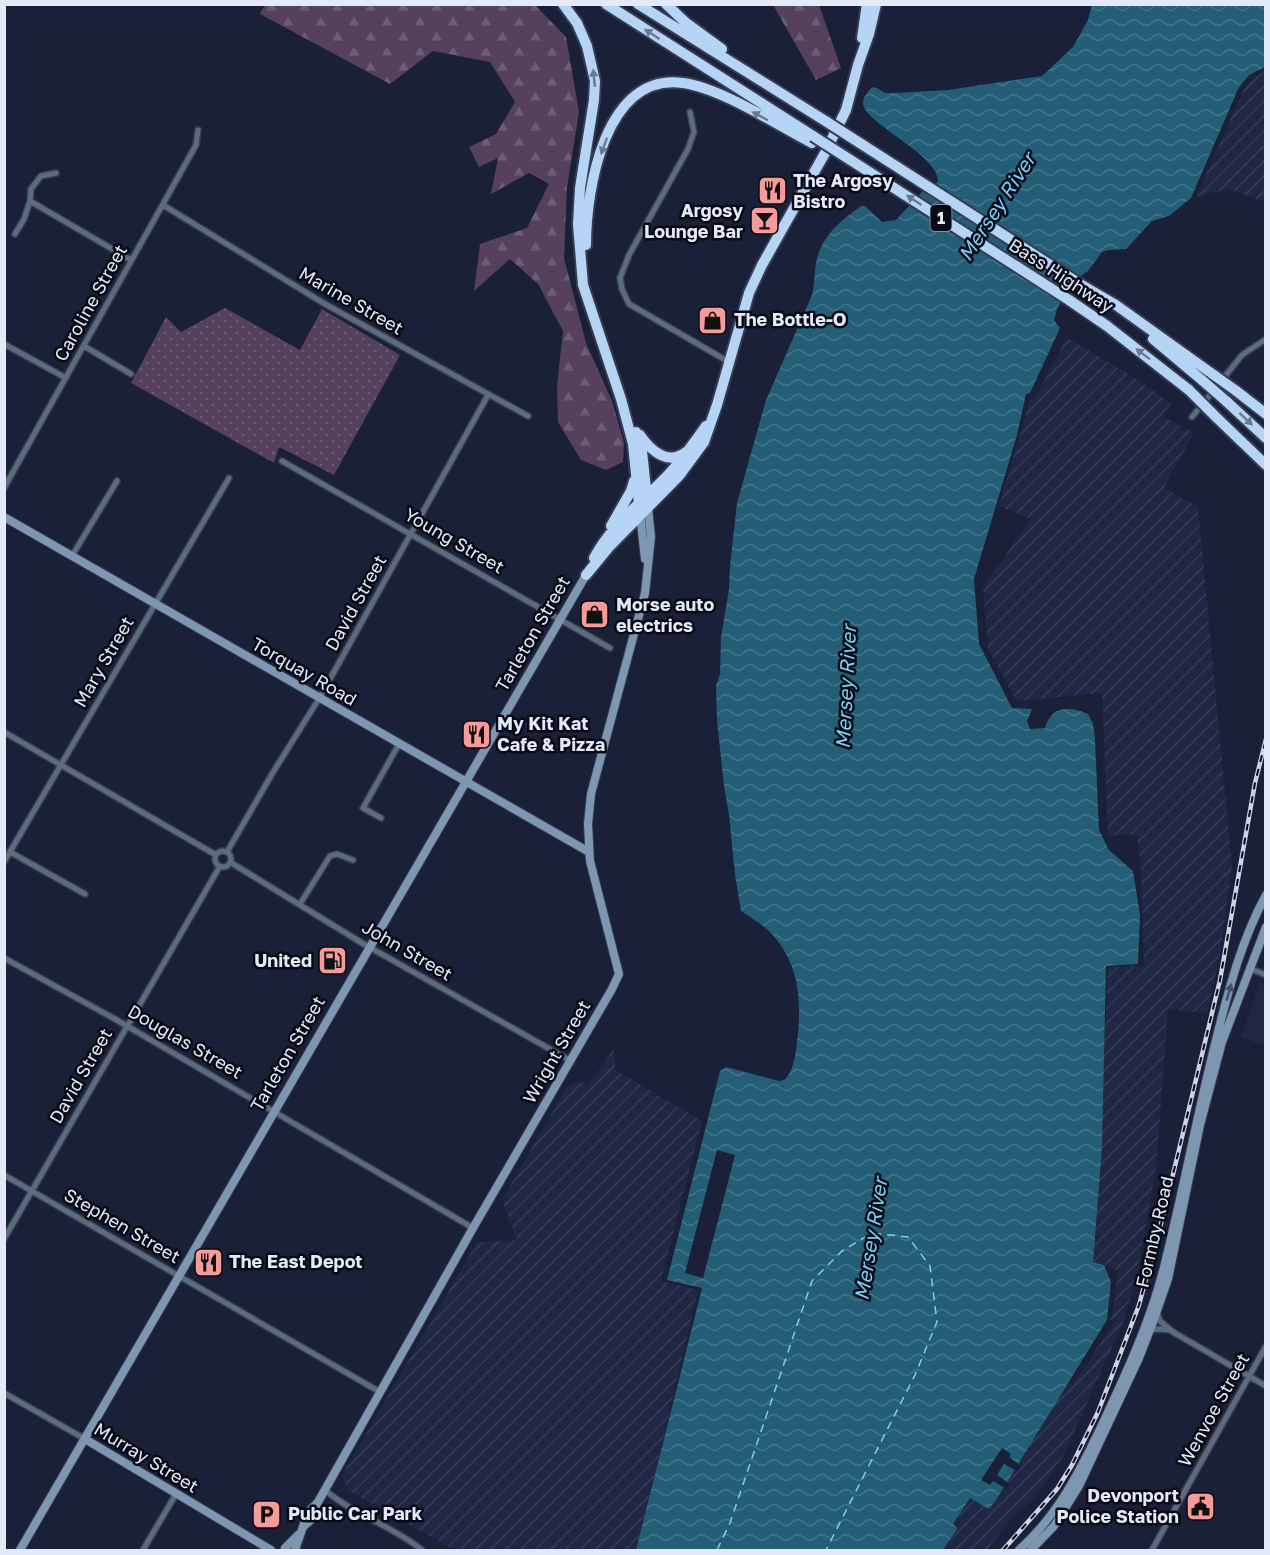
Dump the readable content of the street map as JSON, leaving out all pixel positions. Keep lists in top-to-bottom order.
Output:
{
  "streets": {
    "highway": ["1", "Bass Highway", "Tarleton Street"],
    "main road": [
      "Torquay Road",
      "Wright Street",
      "Formby Road",
      "Murray Street"
    ],
    "street": [
      "Marine Street",
      "Caroline Street",
      "Young Street",
      "David Street",
      "Mary Street",
      "John Street",
      "Douglas Street",
      "Stephen Street",
      "Wenvoe Street"
    ]
  },
  "crossings": [
    ["Marine Street", "Caroline Street"],
    ["Marine Street", "David Street"],
    ["Young Street", "David Street"],
    ["Young Street", "Tarleton Street"],
    ["David Street", "Torquay Road"],
    ["David Street", "John Street"],
    ["David Street", "Douglas Street"],
    ["David Street", "Stephen Street"],
    ["Tarleton Street", "Torquay Road"],
    ["Tarleton Street", "John Street"],
    ["Tarleton Street", "Douglas Street"],
    ["Tarleton Street", "Wright Street"],
    ["Tarleton Street", "Stephen Street"],
    ["Tarleton Street", "Murray Street"],
    ["Mary Street", "Torquay Road"],
    ["Torquay Road", "Wright Street"],
    ["John Street", "Wright Street"],
    ["Douglas Street", "Wright Street"],
    ["Wright Street", "Stephen Street"]
  ],
  "water": ["Mersey River"],
  "places": {
    "restaurant": ["The Argosy Bistro", "My Kit Kat Cafe & Pizza", "The East Depot"],
    "bar": ["Argosy Lounge Bar"],
    "shop": ["The Bottle-O", "Morse auto electrics"],
    "fuel station": ["United"],
    "public building": ["Devonport Police Station"],
    "parking": ["Public Car Park"]
  }
}
